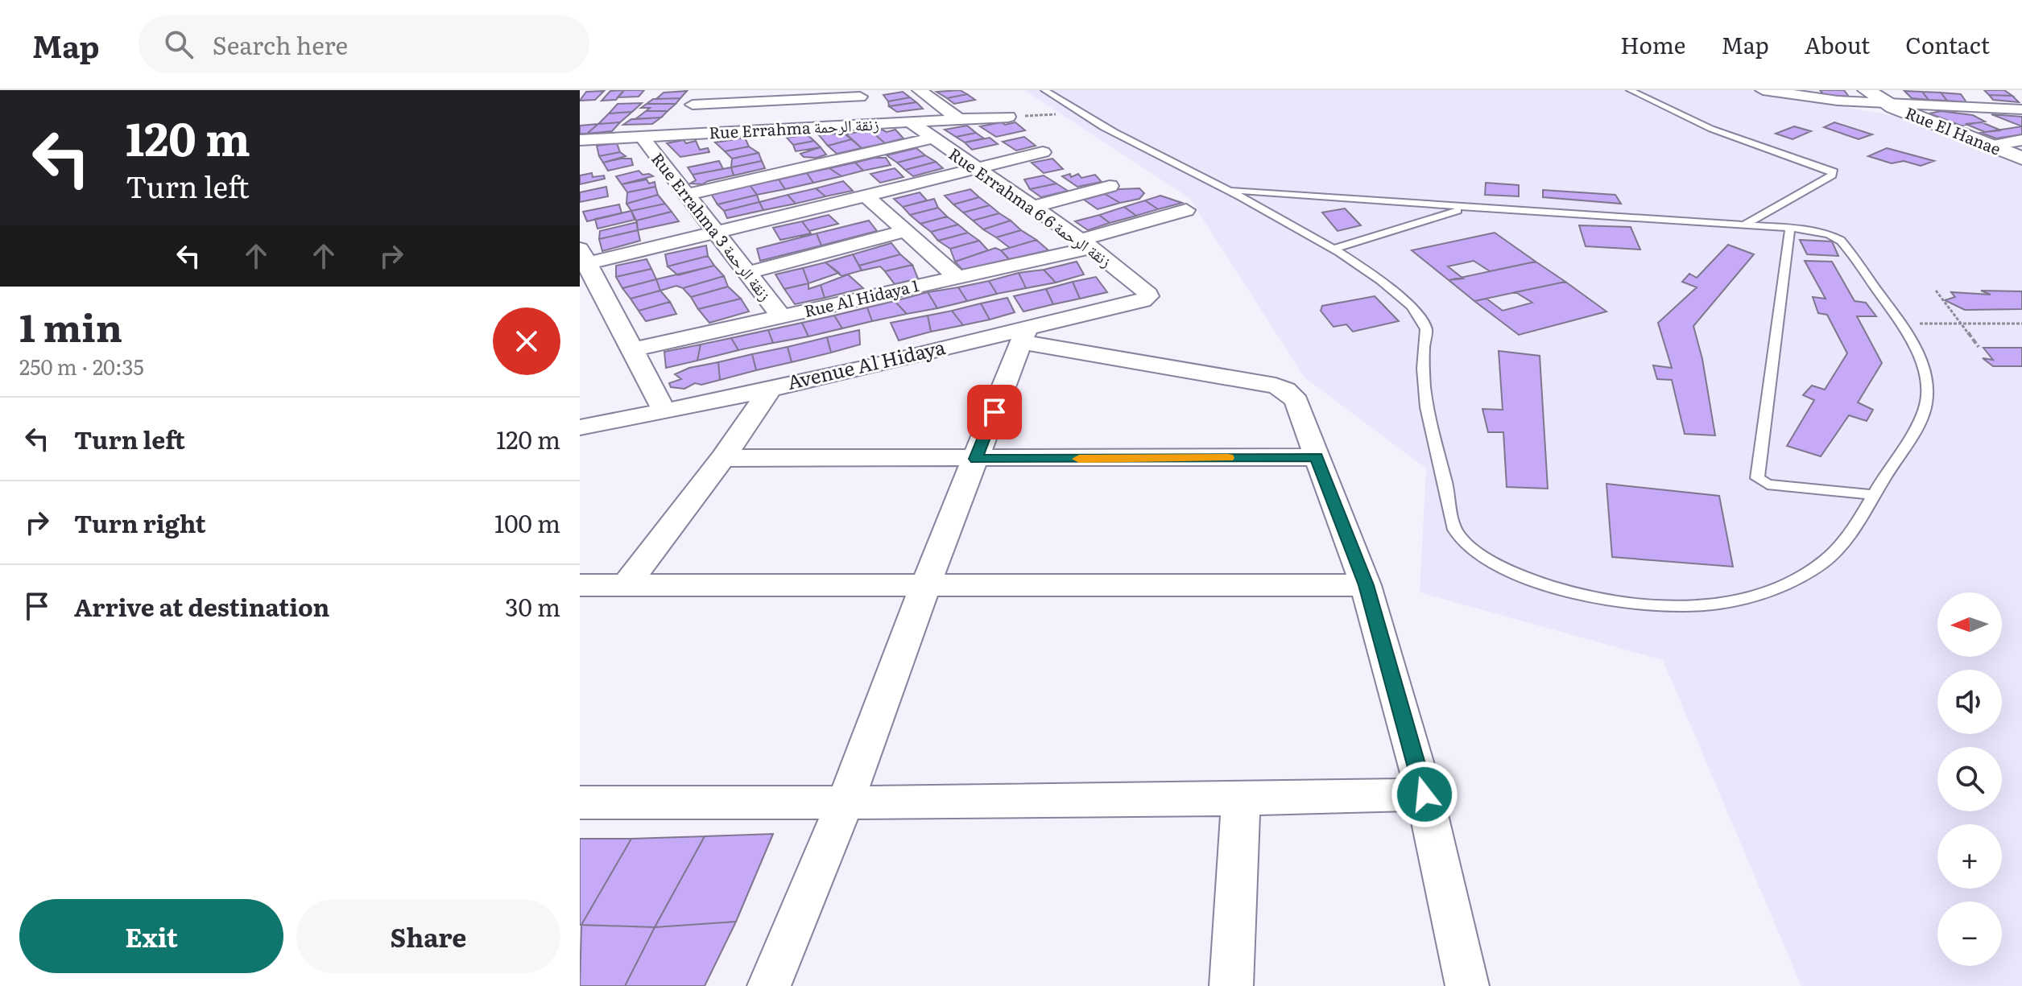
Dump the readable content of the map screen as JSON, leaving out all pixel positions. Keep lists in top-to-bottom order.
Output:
{
  "streets": {
    "street": [
      "Rue Errahma زنقة الرحمة",
      "Rue El Hanae",
      "Rue Errahma 6 6 زنقة الرحمة",
      "Rue Errahma 3 زنقة الرحمة",
      "Rue Al Hidaya 1",
      "Avenue Al Hidaya"
    ]
  },
  "crossings": [
    ["Rue Errahma زنقة الرحمة", "Rue Errahma 6 6 زنقة الرحمة"],
    ["Rue Errahma زنقة الرحمة", "Rue Errahma 3 زنقة الرحمة"],
    ["Rue Errahma 6 6 زنقة الرحمة", "Rue Al Hidaya 1"],
    ["Rue Errahma 6 6 زنقة الرحمة", "Avenue Al Hidaya"],
    ["Rue Errahma 3 زنقة الرحمة", "Rue Al Hidaya 1"]
  ],
  "north": "left",
  "page": {
    "header": "Map",
    "search": "Search here",
    "nav": [
      "Home",
      "Map",
      "About",
      "Contact"
    ],
    "turn": ["120 m", "Turn left"],
    "heading": ["1 min", "250 m · 20:35"],
    "list": [
      {
        "name": "Turn left",
        "value": "120 m"
      },
      {
        "name": "Turn right",
        "value": "100 m"
      },
      {
        "name": "Arrive at destination",
        "value": "30 m"
      }
    ],
    "map_buttons": ["+", "−"],
    "buttons": ["Exit", "Share"]
  }
}
